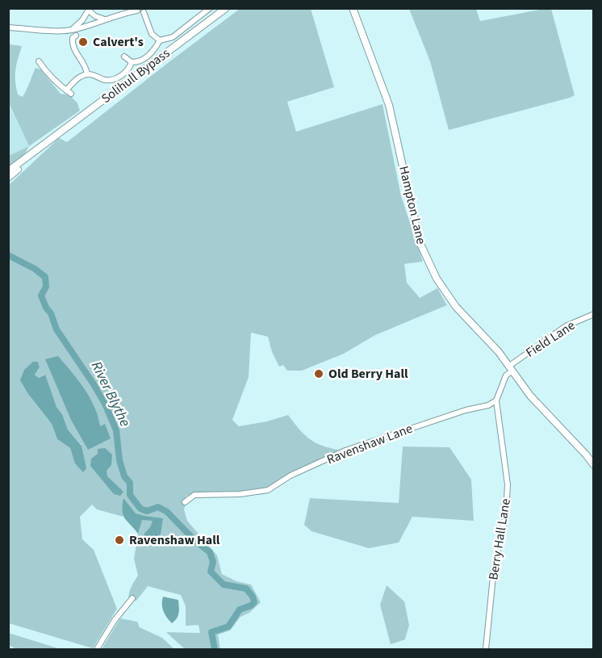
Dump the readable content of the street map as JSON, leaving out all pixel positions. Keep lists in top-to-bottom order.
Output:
{
  "streets": {
    "highway": ["Solihull Bypass"],
    "main road": ["Hampton Lane"],
    "street": ["Field Lane", "Ravenshaw Lane", "Berry Hall Lane"]
  },
  "crossings": [
    ["Hampton Lane", "Field Lane"],
    ["Ravenshaw Lane", "Berry Hall Lane"]
  ],
  "water": ["River Blythe"],
  "places": ["Calvert's", "Old Berry Hall", "Ravenshaw Hall"]
}
